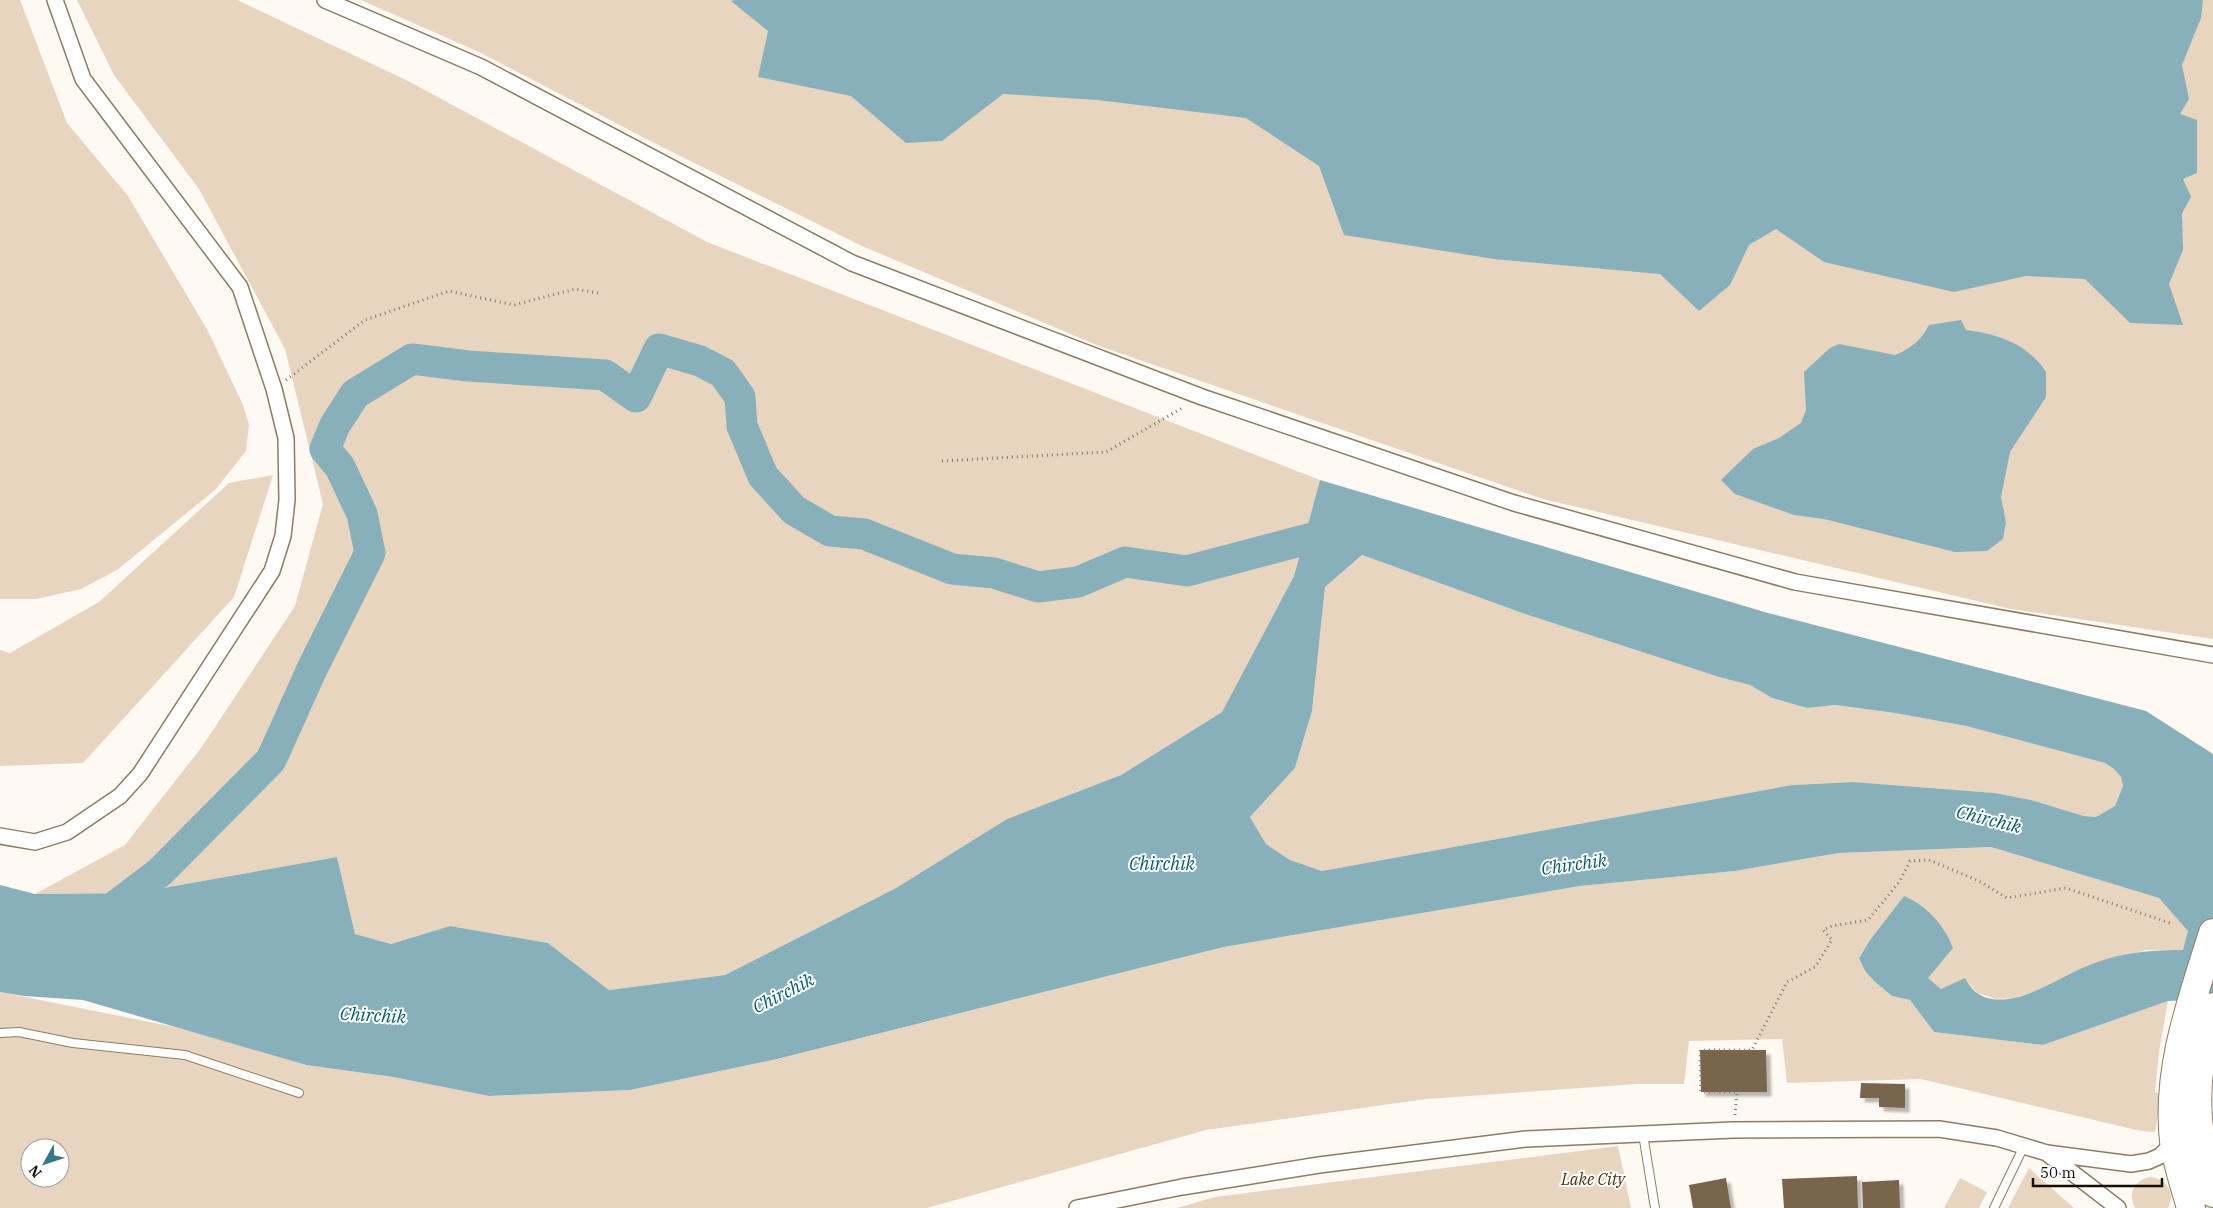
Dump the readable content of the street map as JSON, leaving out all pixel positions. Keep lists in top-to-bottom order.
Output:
{
  "water": ["Chirchik"],
  "parks": ["Lake City"],
  "scale_bar": "50 m",
  "north": "bottom left"
}
